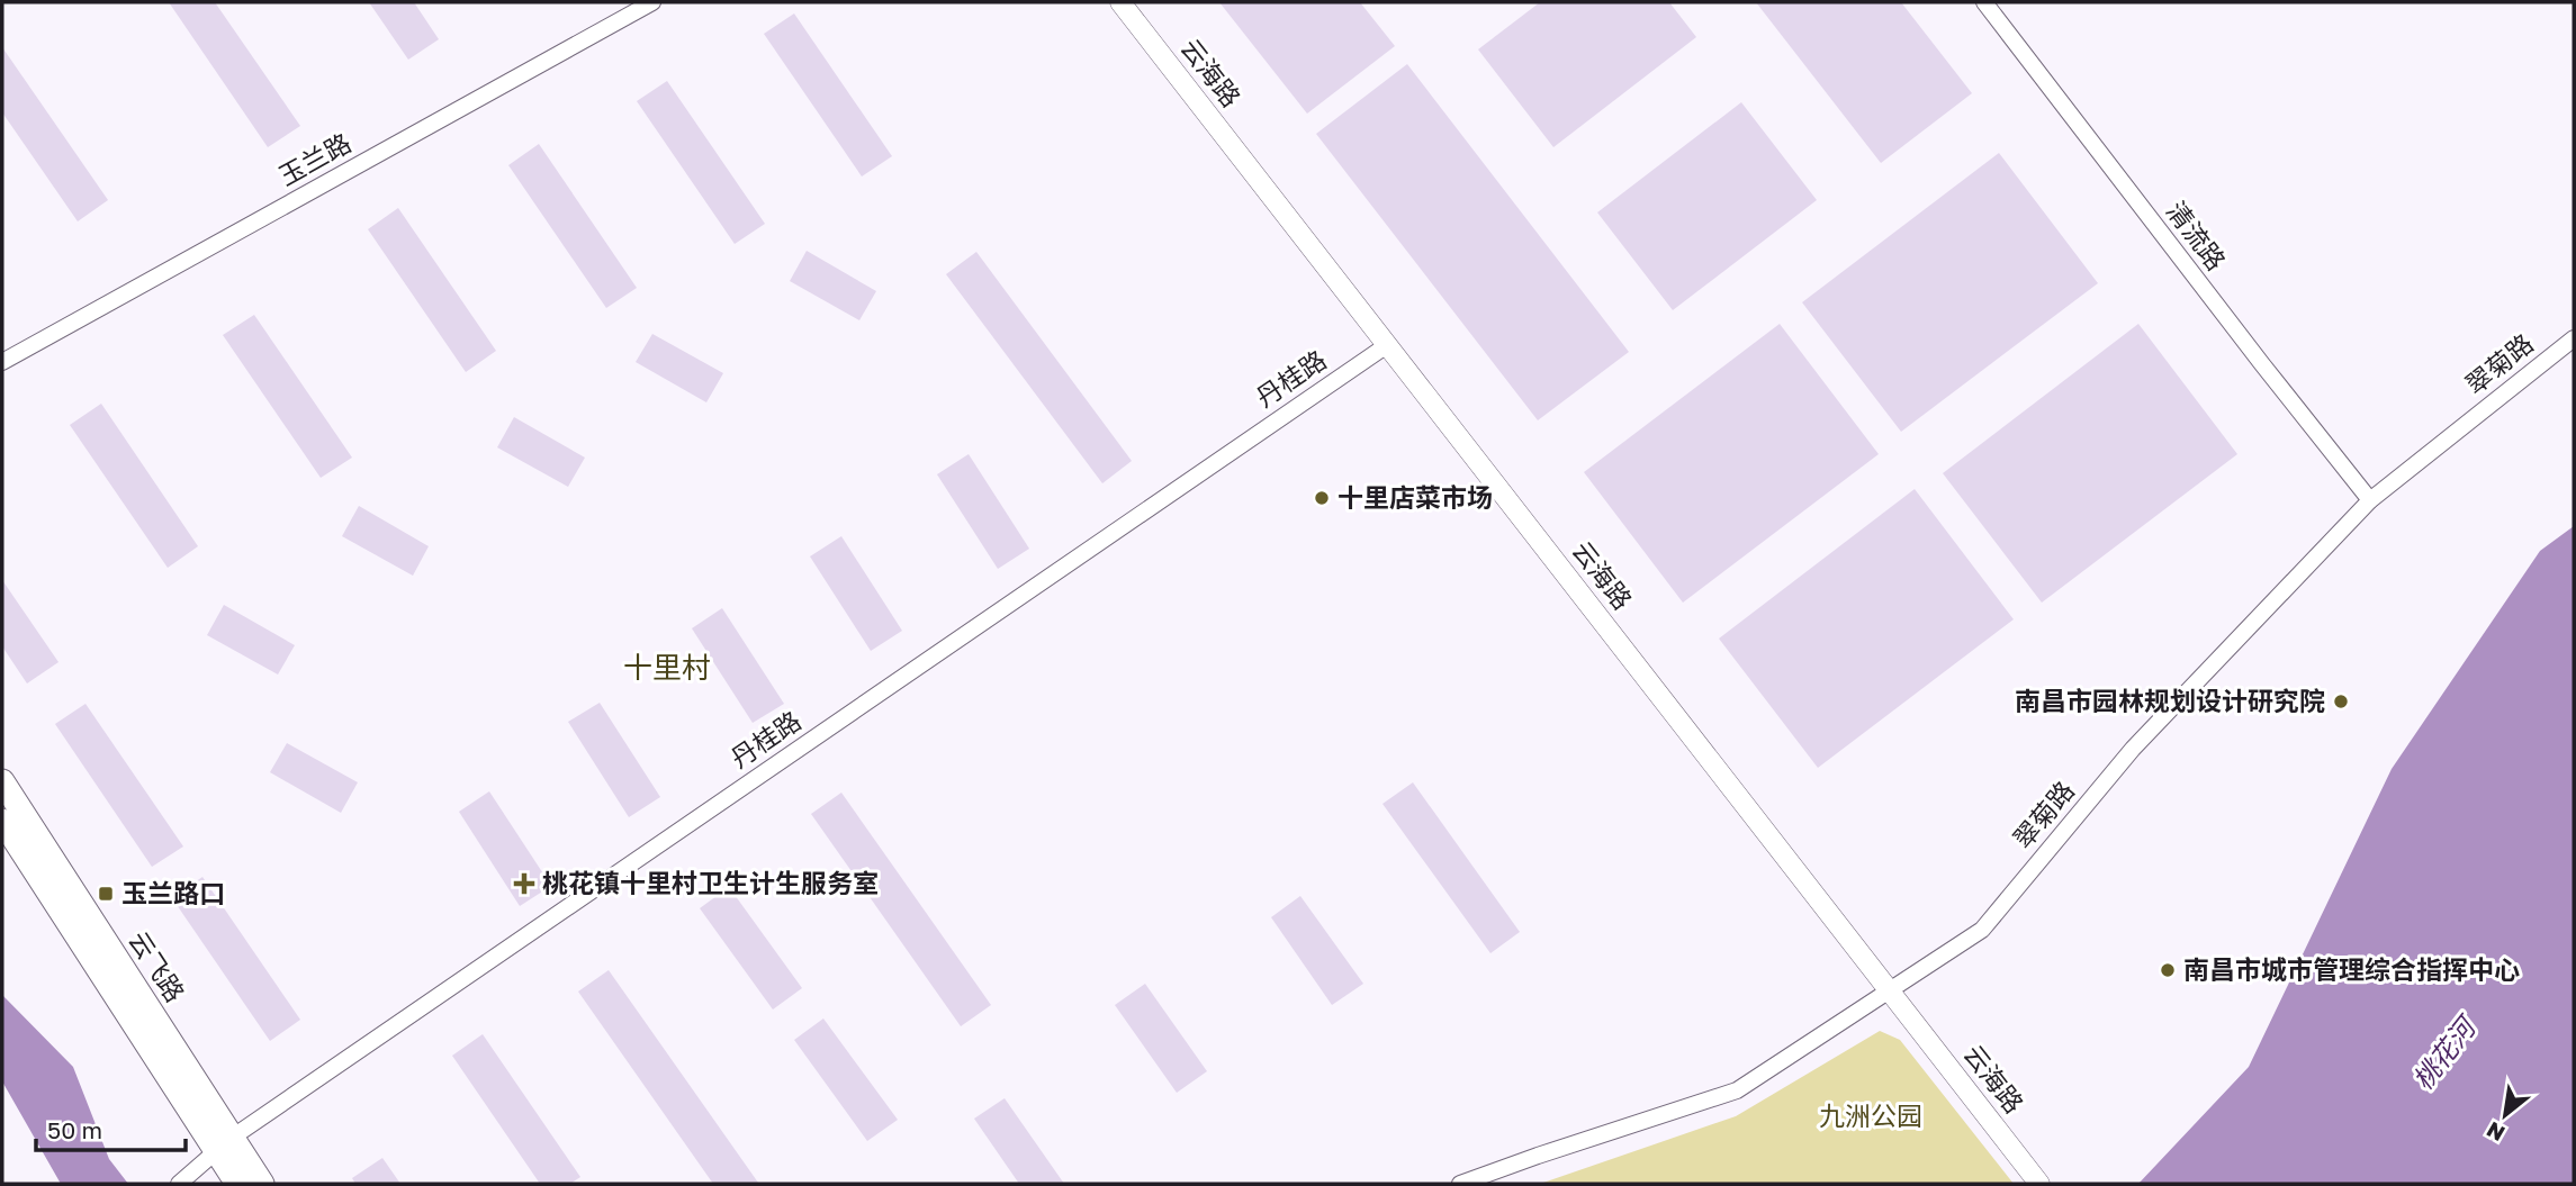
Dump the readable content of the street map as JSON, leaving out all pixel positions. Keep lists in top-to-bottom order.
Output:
{
  "streets": {
    "main road": ["云飞路"],
    "street": [
      "云海路",
      "玉兰路",
      "清流路",
      "翠菊路",
      "丹桂路"
    ]
  },
  "crossings": [
    ["云海路", "翠菊路"],
    ["云海路", "丹桂路"],
    ["清流路", "翠菊路"],
    ["丹桂路", "云飞路"]
  ],
  "districts": ["十里村"],
  "water": ["桃花河"],
  "parks": ["九洲公园"],
  "places": {
    "other": ["十里店菜市场", "南昌市园林规划设计研究院", "南昌市城市管理综合指挥中心"],
    "health": ["桃花镇十里村卫生计生服务室"],
    "transit": ["玉兰路口"]
  },
  "scale_bar": "50 m",
  "north": "bottom left"
}
